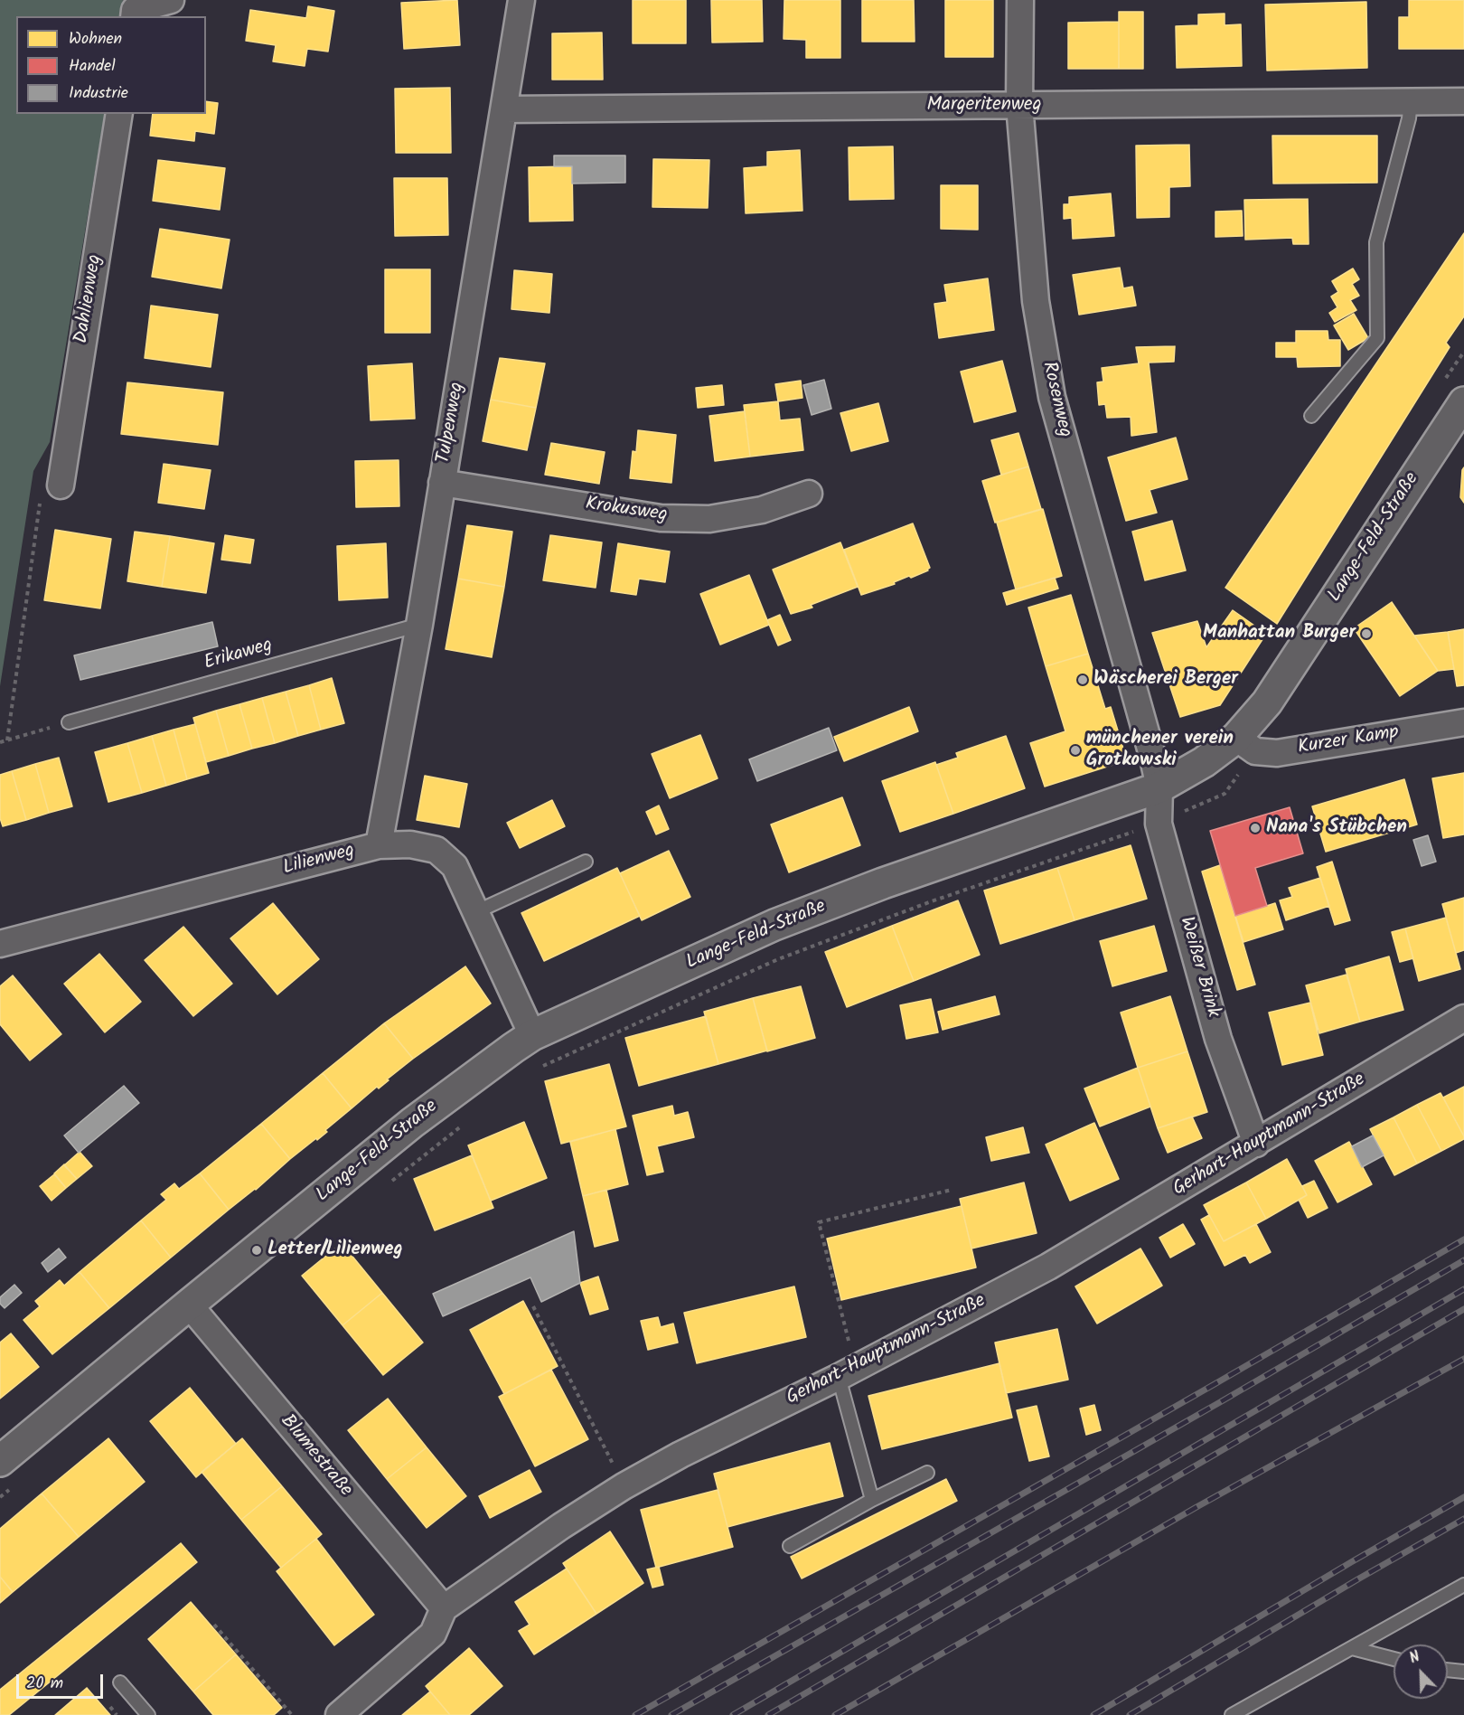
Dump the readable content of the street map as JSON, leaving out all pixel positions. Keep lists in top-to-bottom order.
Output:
{
  "streets": {
    "street": [
      "Margeritenweg",
      "Dahlienweg",
      "Rosenweg",
      "Tulpenweg",
      "Krokusweg",
      "Lange-Feld-Straße",
      "Kurzer Kamp",
      "Lilienweg",
      "Weißer Brink",
      "Gerhart-Hauptmann-Straße",
      "Blumestraße"
    ],
    "lane": ["Erikaweg"]
  },
  "crossings": [
    ["Margeritenweg", "Rosenweg"],
    ["Margeritenweg", "Tulpenweg"],
    ["Rosenweg", "Lange-Feld-Straße"],
    ["Rosenweg", "Weißer Brink"],
    ["Tulpenweg", "Krokusweg"],
    ["Tulpenweg", "Erikaweg"],
    ["Tulpenweg", "Lilienweg"],
    ["Lange-Feld-Straße", "Kurzer Kamp"],
    ["Lange-Feld-Straße", "Lilienweg"],
    ["Lange-Feld-Straße", "Weißer Brink"],
    ["Lange-Feld-Straße", "Blumestraße"],
    ["Weißer Brink", "Gerhart-Hauptmann-Straße"],
    ["Gerhart-Hauptmann-Straße", "Blumestraße"]
  ],
  "places": [
    "Manhattan Burger",
    "Wäscherei Berger",
    "münchener verein Grotkowski",
    "Nana's Stübchen",
    "Letter/Lilienweg"
  ],
  "legend": ["Wohnen", "Handel", "Industrie"],
  "scale_bar": "20 m",
  "north": "top left"
}
